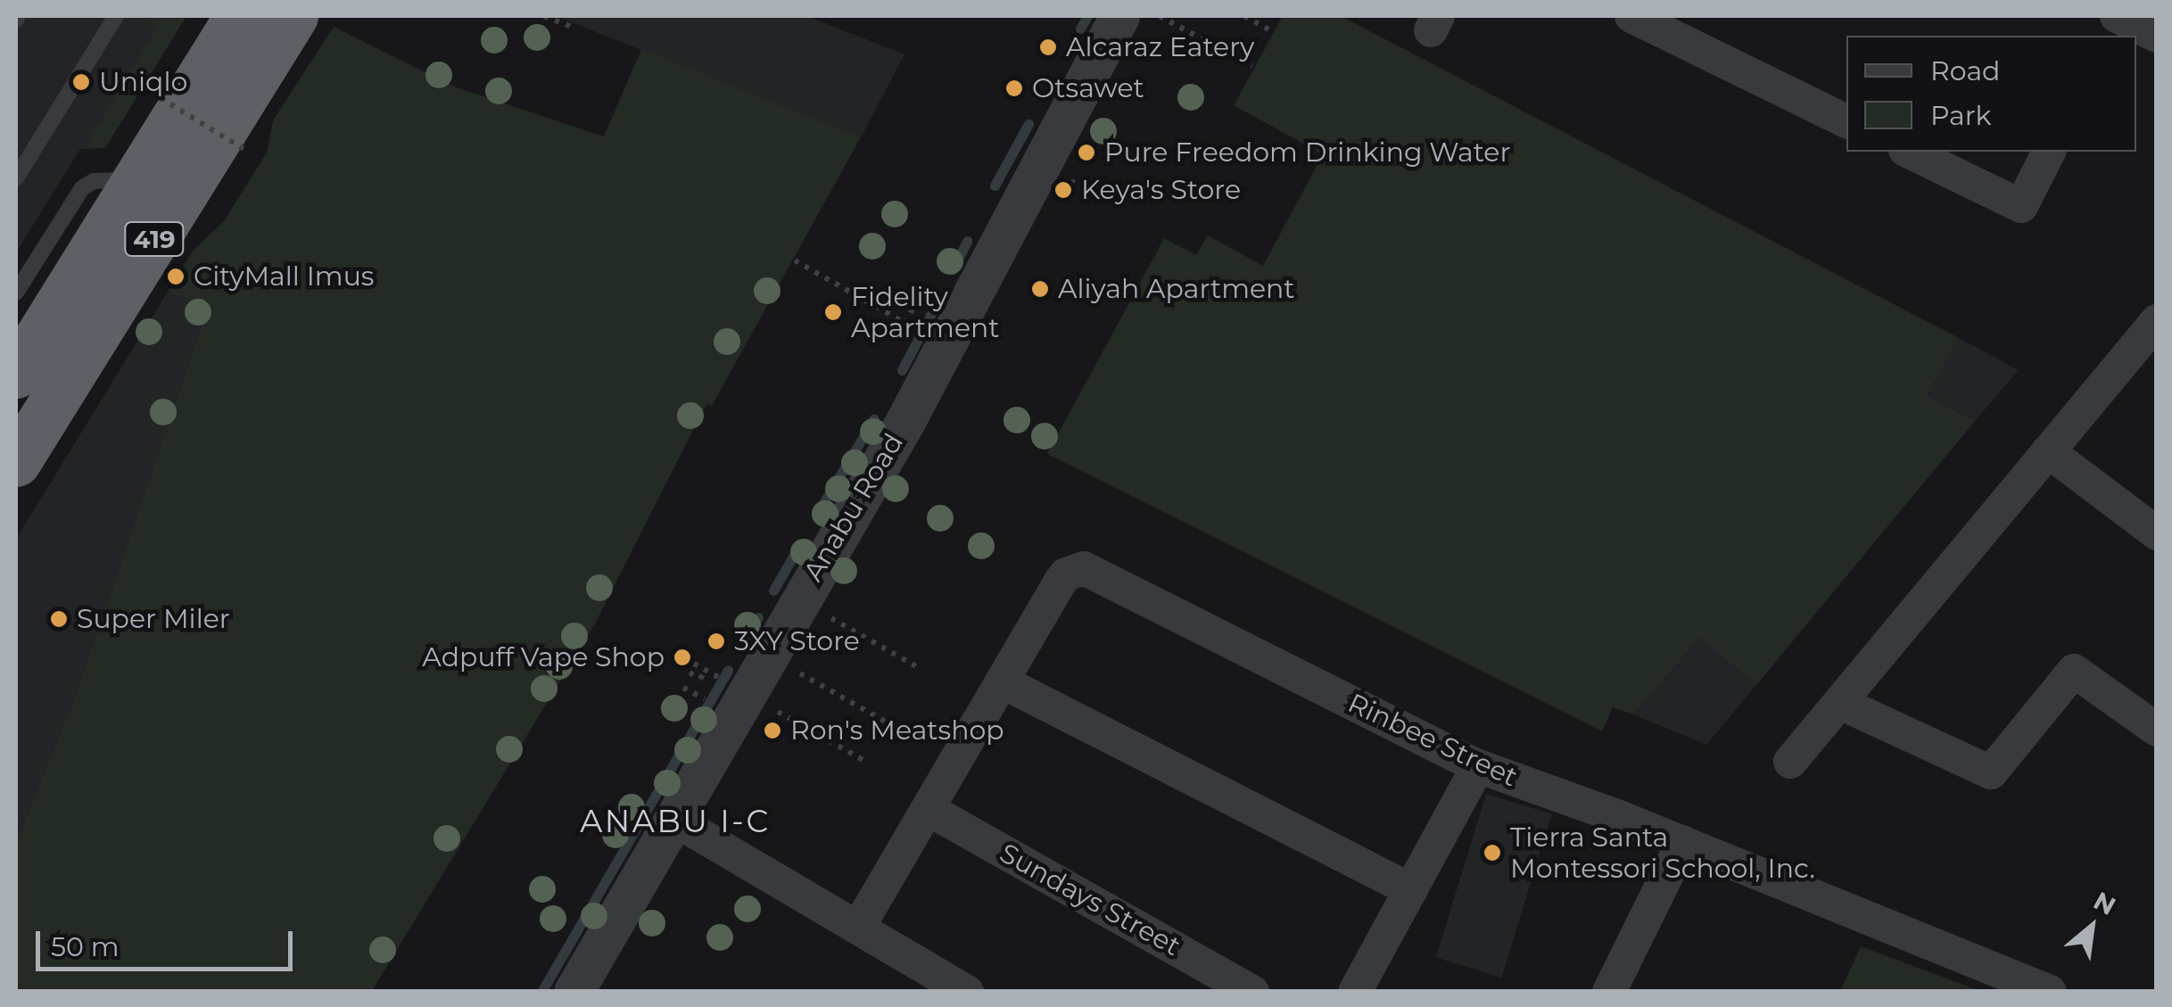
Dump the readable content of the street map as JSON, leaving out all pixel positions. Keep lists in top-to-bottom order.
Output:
{
  "streets": {
    "highway": ["419"],
    "street": ["Anabu Road", "Rinbee Street", "Sundays Street"]
  },
  "districts": ["ANABU I-C"],
  "places": [
    "Alcaraz Eatery",
    "Uniqlo",
    "Otsawet",
    "Pure Freedom Drinking Water",
    "Keya's Store",
    "CityMall Imus",
    "Aliyah Apartment",
    "Fidelity Apartment",
    "Super Miler",
    "3XY Store",
    "Adpuff Vape Shop",
    "Ron's Meatshop",
    "Tierra Santa Montessori School, Inc."
  ],
  "legend": ["Road", "Park"],
  "scale_bar": "50 m",
  "north": "top right"
}
